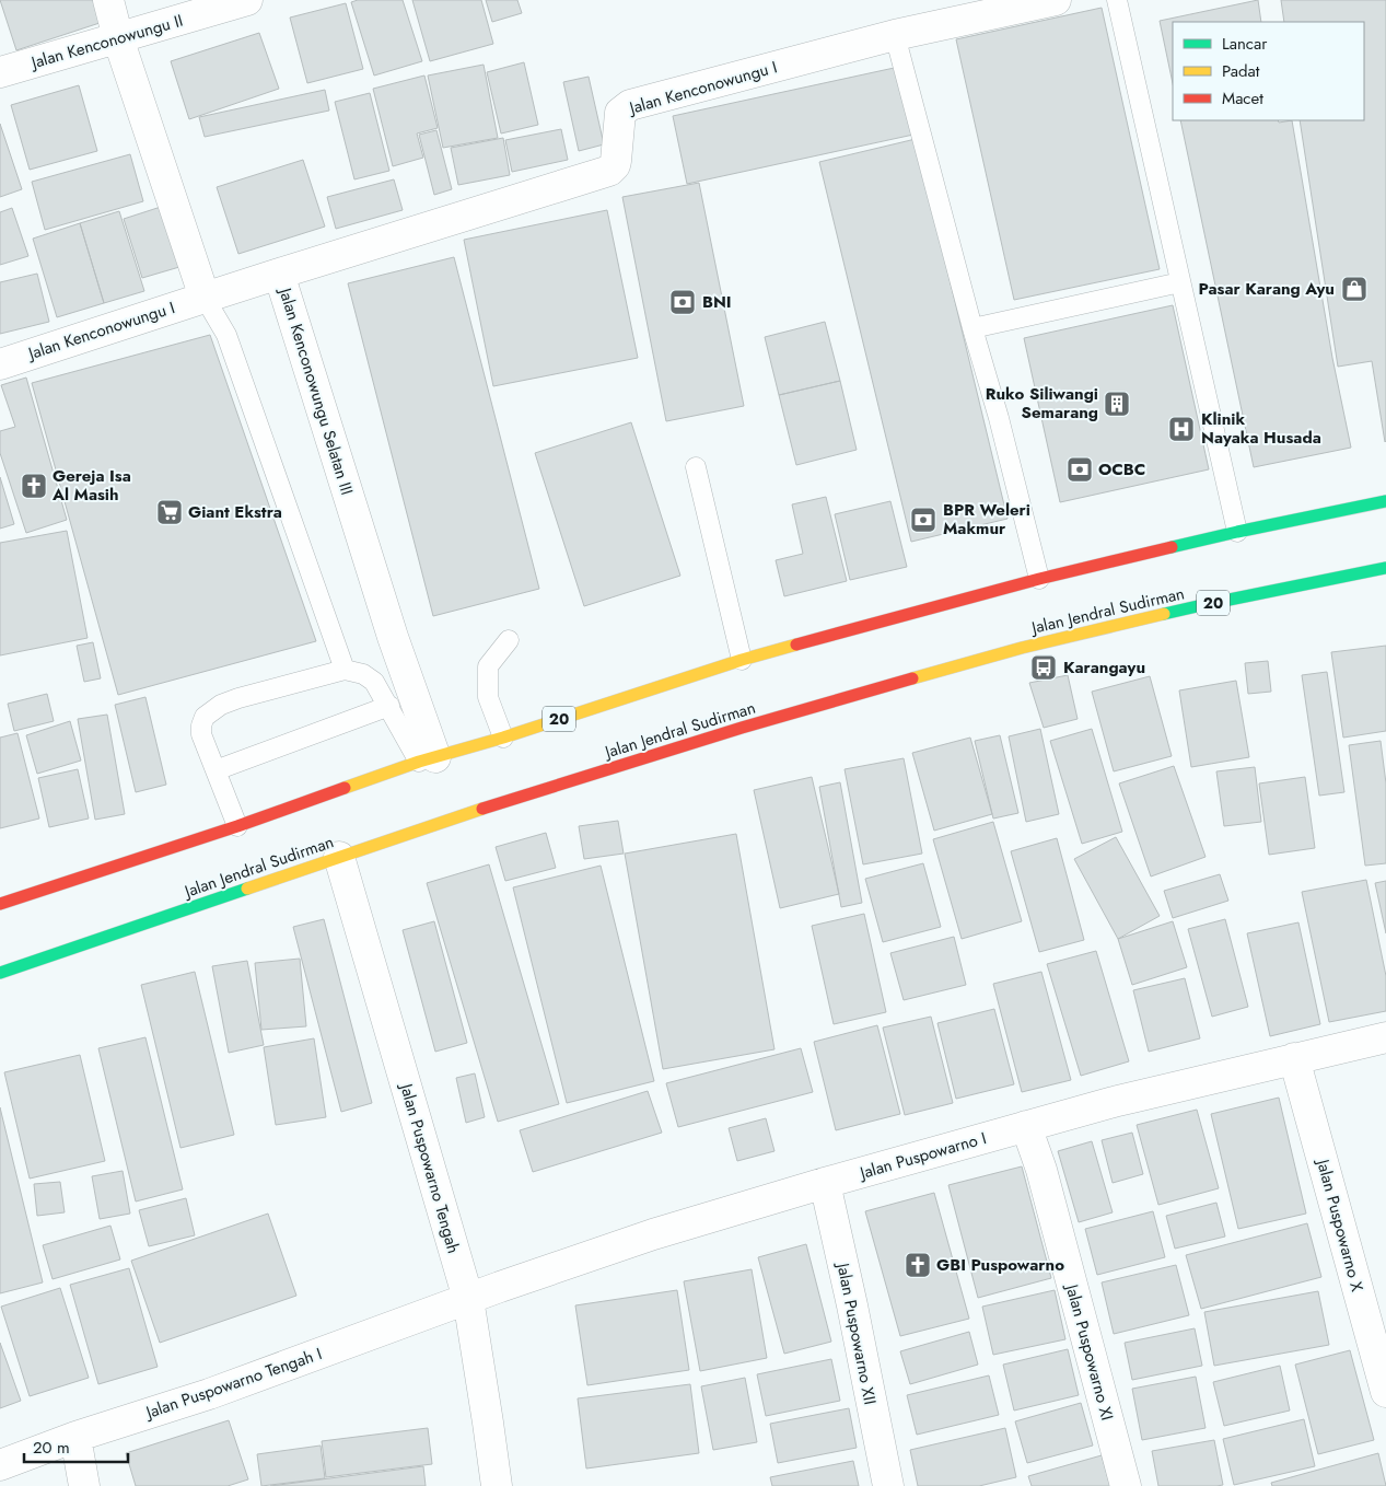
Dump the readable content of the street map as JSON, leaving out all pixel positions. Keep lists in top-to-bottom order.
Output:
{
  "streets": {
    "highway": ["20", "Jalan Jendral Sudirman"],
    "street": [
      "Jalan Kenconowungu II",
      "Jalan Kenconowungu I",
      "Jalan Kenconowungu Selatan III",
      "Jalan Puspowarno I",
      "Jalan Puspowarno Tengah",
      "Jalan Puspowarno X",
      "Jalan Puspowarno XII",
      "Jalan Puspowarno XI",
      "Jalan Puspowarno Tengah I"
    ]
  },
  "crossings": [
    ["Jalan Kenconowungu I", "Jalan Kenconowungu Selatan III"],
    ["Jalan Kenconowungu Selatan III", "20"],
    ["Jalan Jendral Sudirman", "Jalan Puspowarno Tengah"],
    ["Jalan Puspowarno I", "Jalan Puspowarno Tengah"],
    ["Jalan Puspowarno I", "Jalan Puspowarno X"],
    ["Jalan Puspowarno I", "Jalan Puspowarno XII"],
    ["Jalan Puspowarno I", "Jalan Puspowarno XI"],
    ["Jalan Puspowarno I", "Jalan Puspowarno Tengah I"],
    ["Jalan Puspowarno Tengah", "Jalan Puspowarno Tengah I"]
  ],
  "places": {
    "shop": ["Pasar Karang Ayu"],
    "bank": ["BNI", "OCBC", "BPR Weleri Makmur"],
    "building": ["Ruko Siliwangi Semarang"],
    "hospital": ["Klinik Nayaka Husada"],
    "church": ["Gereja Isa Al Masih", "GBI Puspowarno"],
    "supermarket": ["Giant Ekstra"],
    "bus stop": ["Karangayu"]
  },
  "legend": ["Lancar", "Padat", "Macet"],
  "scale_bar": "20 m"
}
